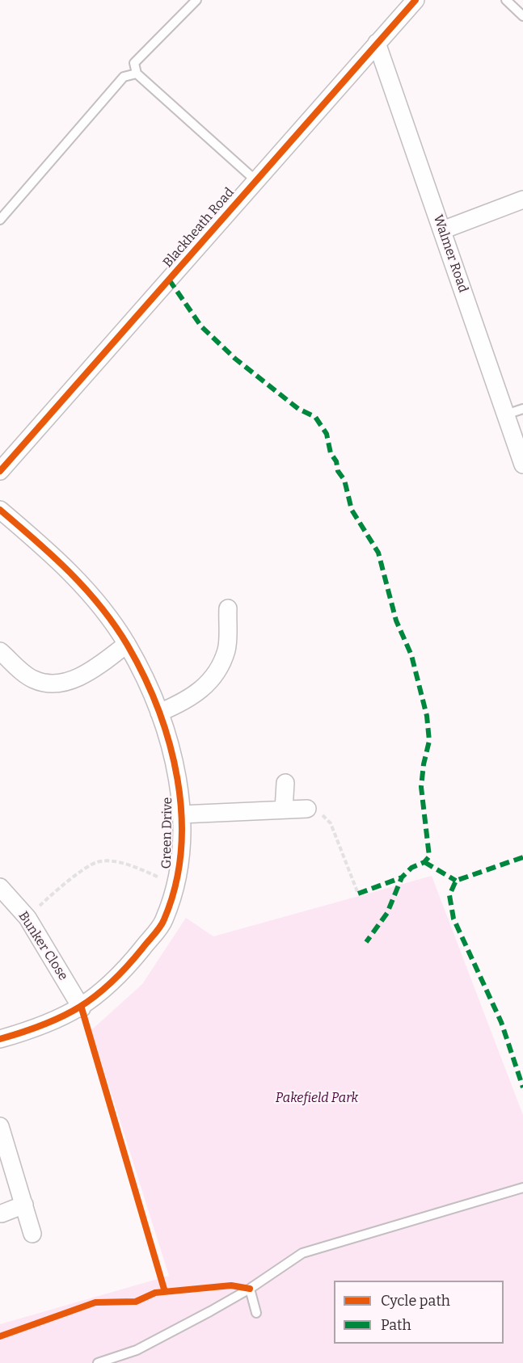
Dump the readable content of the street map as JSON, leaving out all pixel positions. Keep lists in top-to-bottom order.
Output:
{
  "streets": {
    "street": [
      "Blackheath Road",
      "Walmer Road",
      "Green Drive",
      "Bunker Close"
    ]
  },
  "crossings": [
    ["Blackheath Road", "Walmer Road"],
    ["Green Drive", "Bunker Close"]
  ],
  "parks": ["Pakefield Park"],
  "legend": ["Cycle path", "Path"]
}
